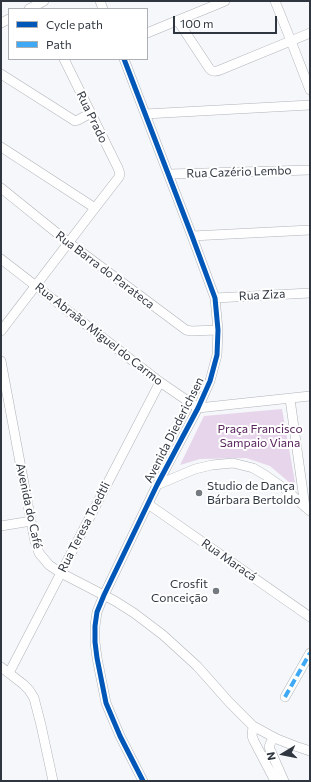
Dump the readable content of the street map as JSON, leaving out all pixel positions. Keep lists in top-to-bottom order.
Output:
{
  "streets": {
    "street": [
      "Rua Prado",
      "Rua Cazério Lembo",
      "Rua Barra do Parateca",
      "Rua Ziza",
      "Rua Abraão Miguel do Carmo",
      "Avenida Diederichsen",
      "Avenida do Café",
      "Rua Teresa Toedtli",
      "Rua Maracá"
    ]
  },
  "crossings": [
    ["Rua Cazério Lembo", "Avenida Diederichsen"],
    ["Rua Barra do Parateca", "Avenida Diederichsen"],
    ["Rua Ziza", "Avenida Diederichsen"],
    ["Rua Abraão Miguel do Carmo", "Avenida Diederichsen"],
    ["Rua Abraão Miguel do Carmo", "Rua Teresa Toedtli"],
    ["Avenida Diederichsen", "Avenida do Café"],
    ["Avenida Diederichsen", "Rua Maracá"],
    ["Avenida do Café", "Rua Teresa Toedtli"]
  ],
  "parks": ["Praça Francisco Sampaio Viana"],
  "places": ["Studio de Dança Bárbara Bertoldo", "Crosfit Conceição"],
  "legend": ["Cycle path", "Path"],
  "scale_bar": "100 m",
  "north": "left"
}
